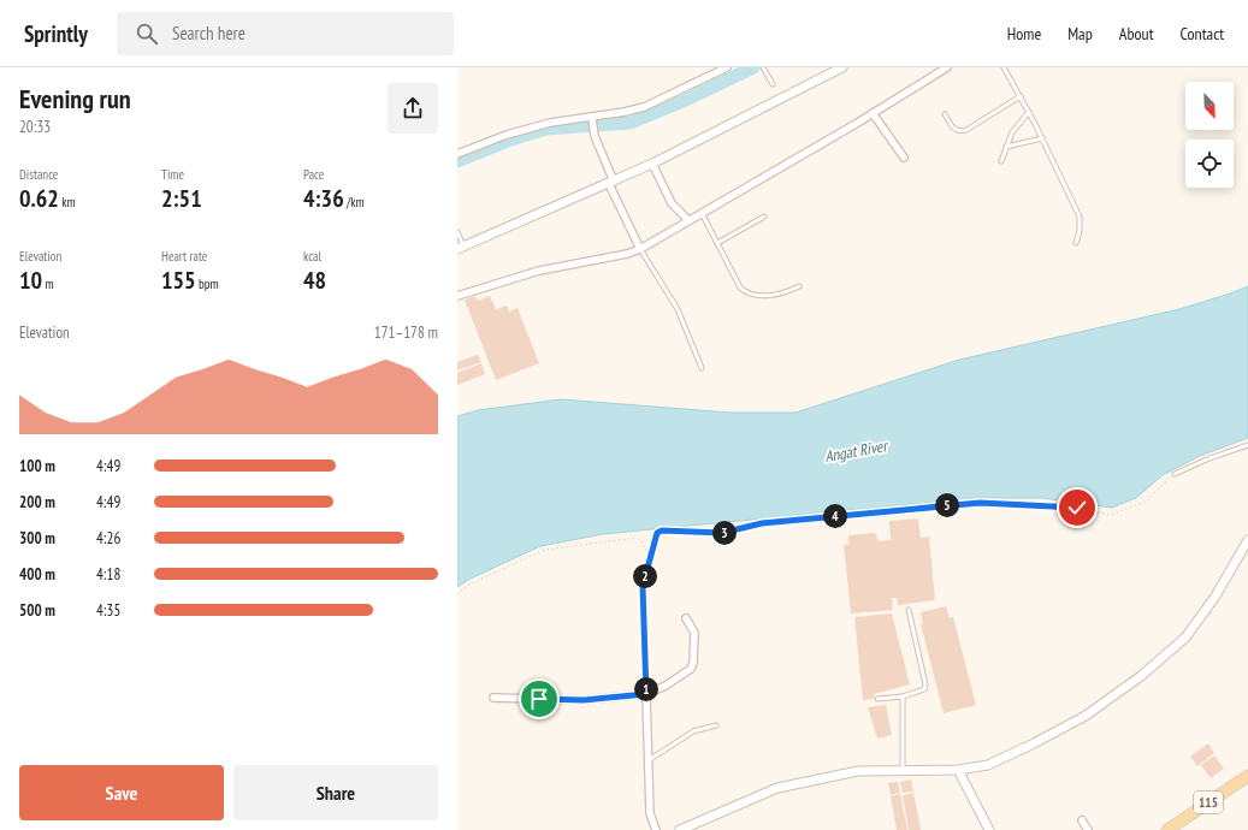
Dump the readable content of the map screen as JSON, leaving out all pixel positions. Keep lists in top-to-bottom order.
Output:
{
  "streets": {
    "main road": ["115"]
  },
  "water": ["Angat River"],
  "north": "bottom right",
  "page": {
    "header": "Sprintly",
    "search": "Search here",
    "nav": [
      "Home",
      "Map",
      "About",
      "Contact"
    ],
    "heading": ["Evening run", "20:33"],
    "stats": [
      ["Distance", "0.62 km"],
      ["Time", "2:51"],
      ["Pace", "4:36 /km"],
      ["Elevation", "10 m"],
      ["Heart rate", "155 bpm"],
      ["kcal", "48"]
    ],
    "chart": ["Elevation", "171–178 m"],
    "list": [
      {
        "name": "100 m",
        "note": "4:49"
      },
      {
        "name": "200 m",
        "note": "4:49"
      },
      {
        "name": "300 m",
        "note": "4:26"
      },
      {
        "name": "400 m",
        "note": "4:18"
      },
      {
        "name": "500 m",
        "note": "4:35"
      }
    ],
    "pins": [
      "5",
      "4",
      "3",
      "2",
      "1"
    ],
    "buttons": ["Save", "Share"]
  }
}
